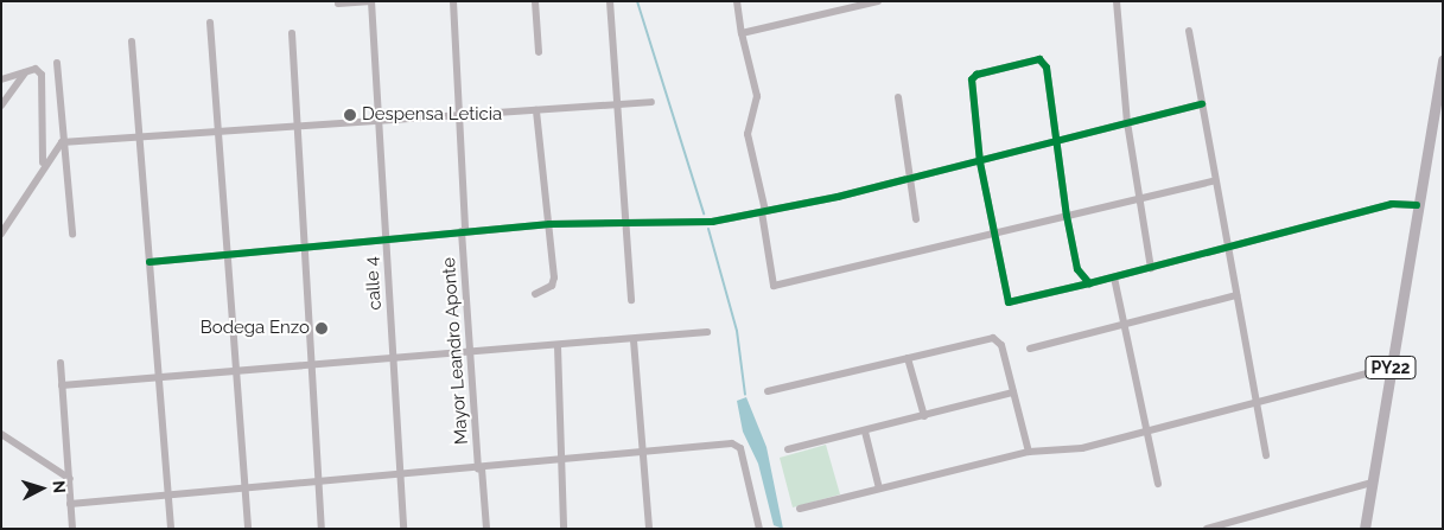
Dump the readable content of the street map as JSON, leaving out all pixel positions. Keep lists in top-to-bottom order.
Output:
{
  "streets": {
    "highway": ["PY22"],
    "street": ["calle 4", "Mayor Leandro Aponte"]
  },
  "places": ["Despensa Leticia", "Bodega Enzo"],
  "north": "right"
}
